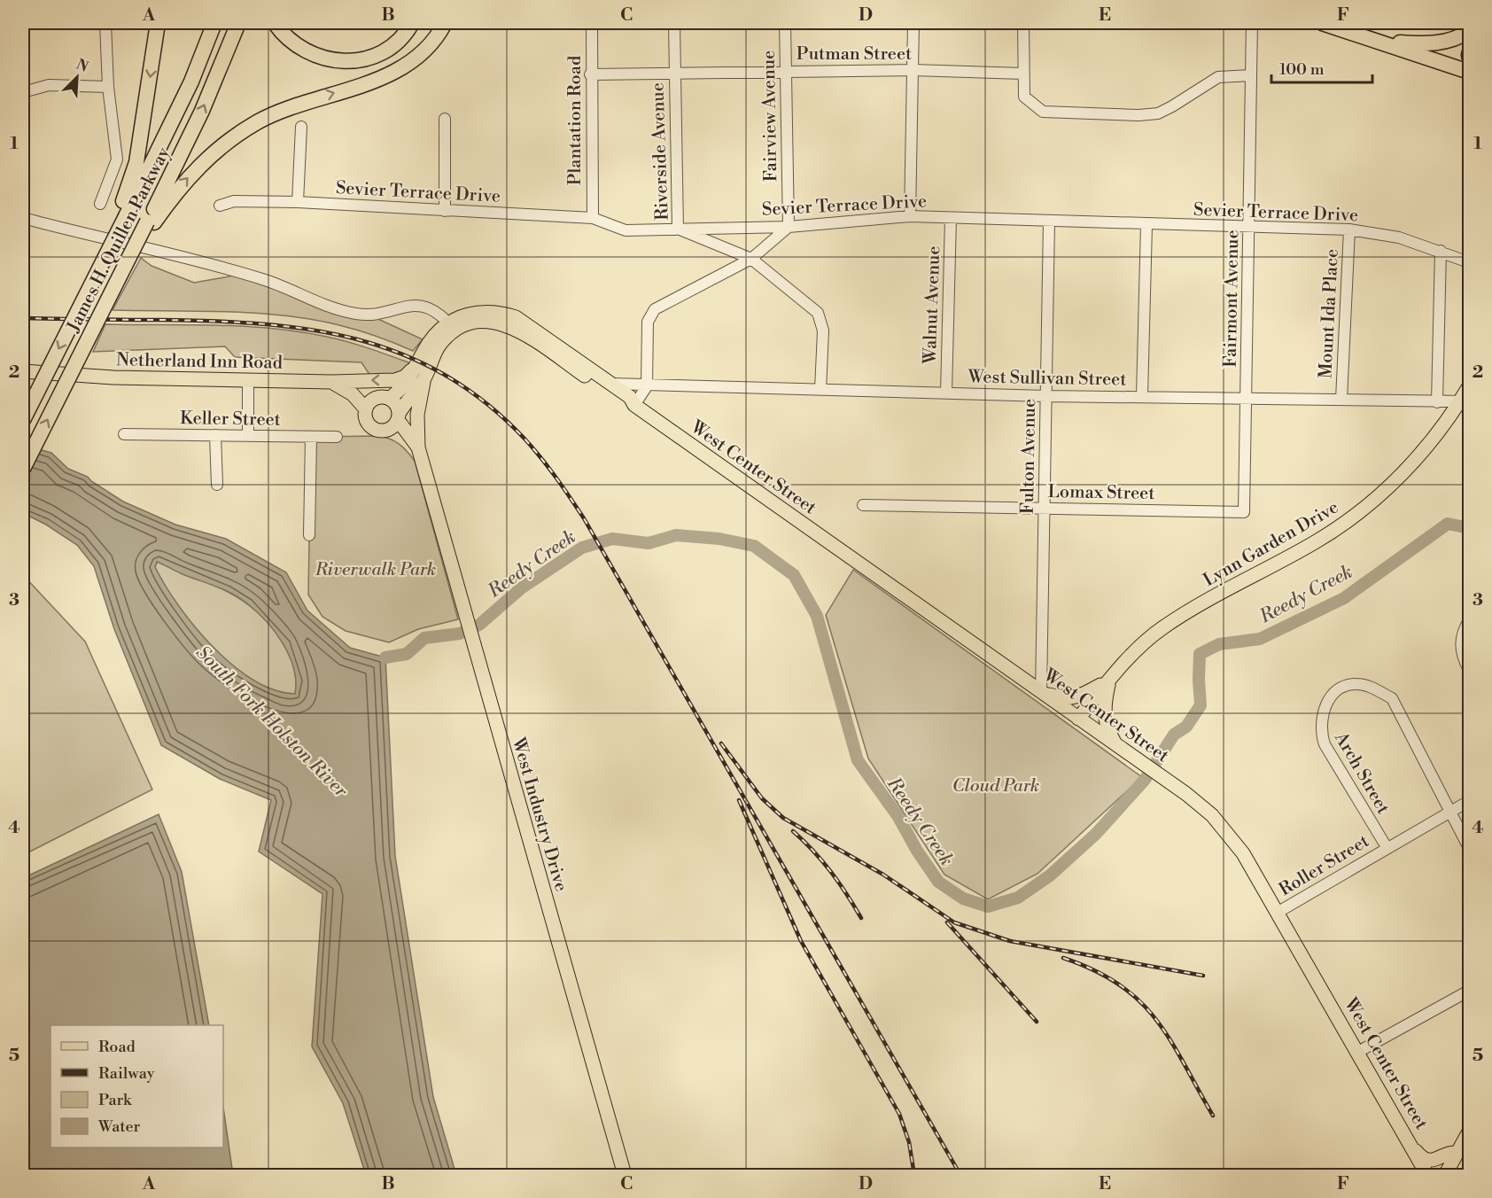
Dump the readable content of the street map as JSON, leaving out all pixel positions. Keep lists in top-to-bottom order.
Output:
{
  "streets": {
    "highway": ["James H. Quillen Parkway"],
    "main road": [
      "Netherland Inn Road",
      "West Center Street",
      "Lynn Garden Drive",
      "West Industry Drive"
    ],
    "street": [
      "Putman Street",
      "Fairview Avenue",
      "Plantation Road",
      "Riverside Avenue",
      "Sevier Terrace Drive",
      "Fairmont Avenue",
      "Walnut Avenue",
      "Mount Ida Place",
      "West Sullivan Street",
      "Keller Street",
      "Fulton Avenue",
      "Lomax Street",
      "Arch Street",
      "Roller Street"
    ]
  },
  "crossings": [
    ["Putman Street", "Fairview Avenue"],
    ["Putman Street", "Plantation Road"],
    ["Putman Street", "Riverside Avenue"],
    ["Fairview Avenue", "Sevier Terrace Drive"],
    ["Plantation Road", "Sevier Terrace Drive"],
    ["Riverside Avenue", "Sevier Terrace Drive"],
    ["Riverside Avenue", "West Sullivan Street"],
    ["Sevier Terrace Drive", "Fairmont Avenue"],
    ["Sevier Terrace Drive", "Walnut Avenue"],
    ["Sevier Terrace Drive", "Mount Ida Place"],
    ["Sevier Terrace Drive", "Fulton Avenue"],
    ["Fairmont Avenue", "West Sullivan Street"],
    ["Fairmont Avenue", "Lomax Street"],
    ["Walnut Avenue", "West Sullivan Street"],
    ["Mount Ida Place", "West Sullivan Street"],
    ["Netherland Inn Road", "West Center Street"],
    ["Netherland Inn Road", "West Industry Drive"],
    ["West Sullivan Street", "Fulton Avenue"],
    ["West Sullivan Street", "West Center Street"],
    ["West Sullivan Street", "Lynn Garden Drive"],
    ["Fulton Avenue", "West Center Street"],
    ["Fulton Avenue", "Lomax Street"],
    ["West Center Street", "Lynn Garden Drive"],
    ["West Center Street", "West Industry Drive"],
    ["West Center Street", "Roller Street"],
    ["Arch Street", "Roller Street"]
  ],
  "water": ["Reedy Creek", "South Fork Holston River"],
  "parks": ["Riverwalk Park", "Cloud Park"],
  "legend": [
    "Road",
    "Railway",
    "Park",
    "Water"
  ],
  "scale_bar": "100 m",
  "north": "top right",
  "grid": {
    "columns": [
      "A",
      "B",
      "C",
      "D",
      "E",
      "F"
    ],
    "rows": [
      "1",
      "2",
      "3",
      "4",
      "5"
    ]
  }
}
